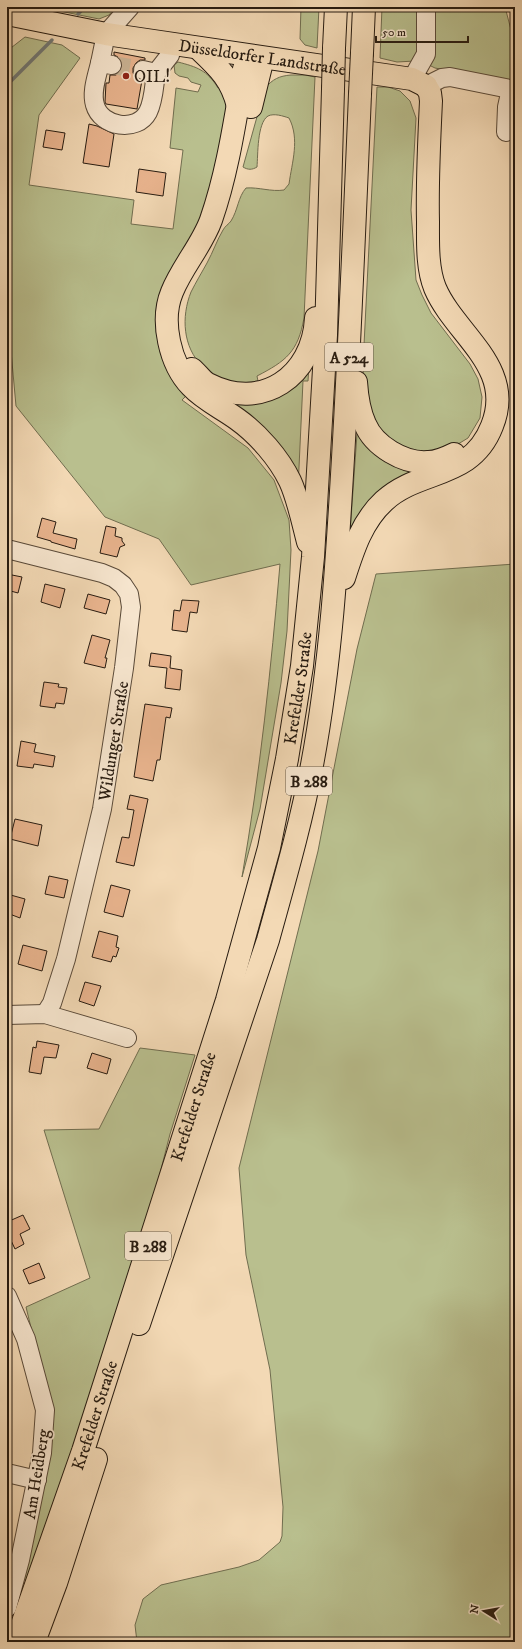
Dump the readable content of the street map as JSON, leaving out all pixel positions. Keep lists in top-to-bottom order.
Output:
{
  "streets": {
    "main road": [
      "Düsseldorfer Landstraße",
      "A 524",
      "Krefelder Straße",
      "B 288"
    ],
    "street": ["Wildunger Straße", "Am Heidberg"]
  },
  "crossings": [
    ["A 524", "Krefelder Straße"]
  ],
  "places": ["OIL!"],
  "scale_bar": "50 m",
  "north": "left"
}
